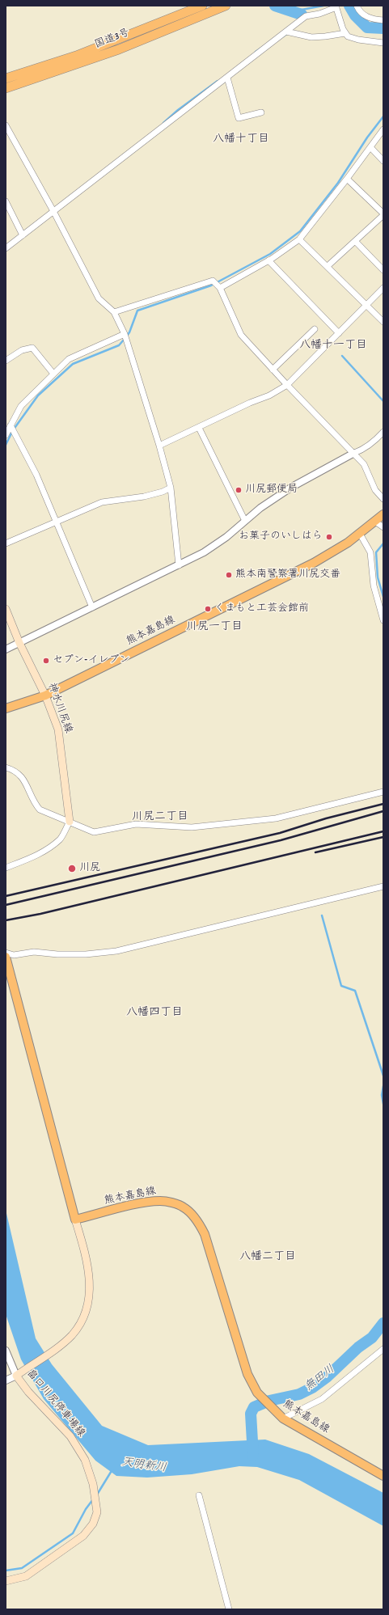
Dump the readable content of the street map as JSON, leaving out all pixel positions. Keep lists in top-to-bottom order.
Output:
{
  "streets": {
    "highway": ["国道3号"],
    "main road": ["熊本嘉島線", "神水川尻線", "畠口川尻停車場線"]
  },
  "crossings": [
    ["熊本嘉島線", "神水川尻線"],
    ["熊本嘉島線", "畠口川尻停車場線"]
  ],
  "districts": [
    "八幡十丁目",
    "八幡十一丁目",
    "川尻一丁目",
    "川尻二丁目",
    "八幡四丁目",
    "八幡二丁目"
  ],
  "water": ["無田川", "天明新川"],
  "places": [
    "川尻郵便局",
    "お菓子のいしはら",
    "熊本南警察署川尻交番",
    "くまもと工芸会館前",
    "セブン-イレブン",
    "川尻"
  ]
}
